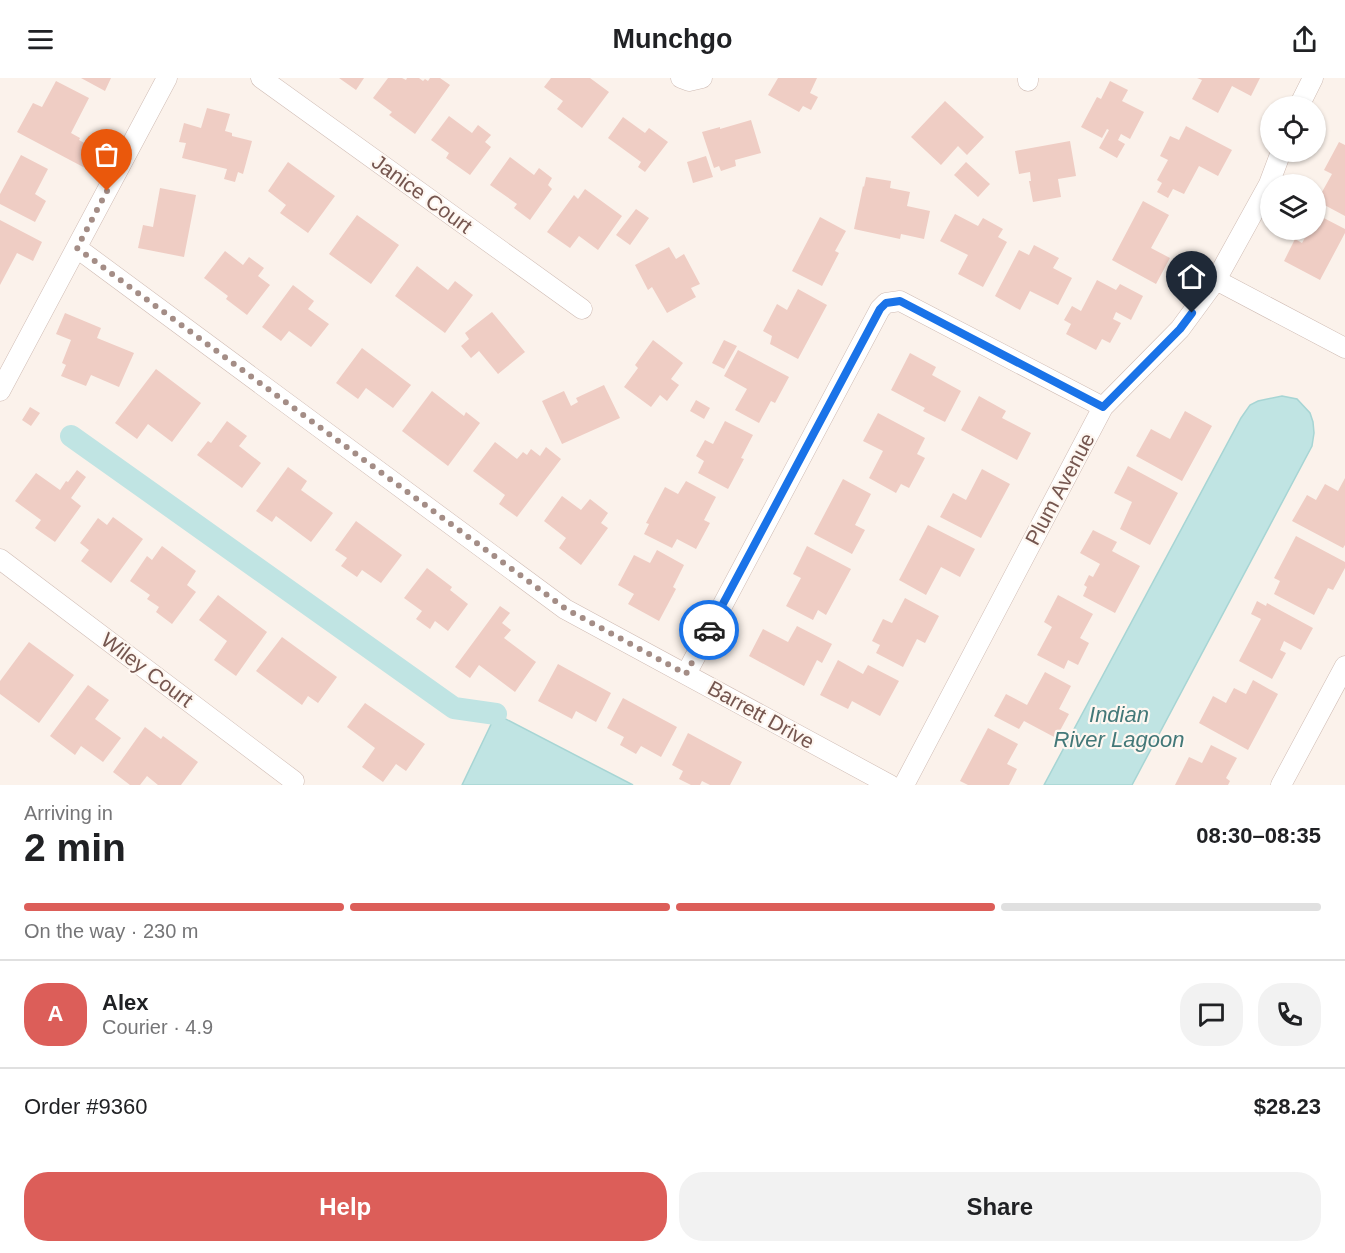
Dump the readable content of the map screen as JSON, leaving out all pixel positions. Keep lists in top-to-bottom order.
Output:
{
  "streets": {
    "street": [
      "Janice Court",
      "Plum Avenue",
      "Wiley Court",
      "Barrett Drive"
    ]
  },
  "water": ["Indian River Lagoon"],
  "page": {
    "header": "Munchgo",
    "heading": ["2 min", "Arriving in", "08:30–08:35"],
    "panel": [
      "Alex",
      "Courier · 4.9",
      "Order #9360",
      "$28.23"
    ],
    "bar": "On the way · 230 m",
    "round": "A",
    "buttons": ["Help", "Share"]
  }
}
